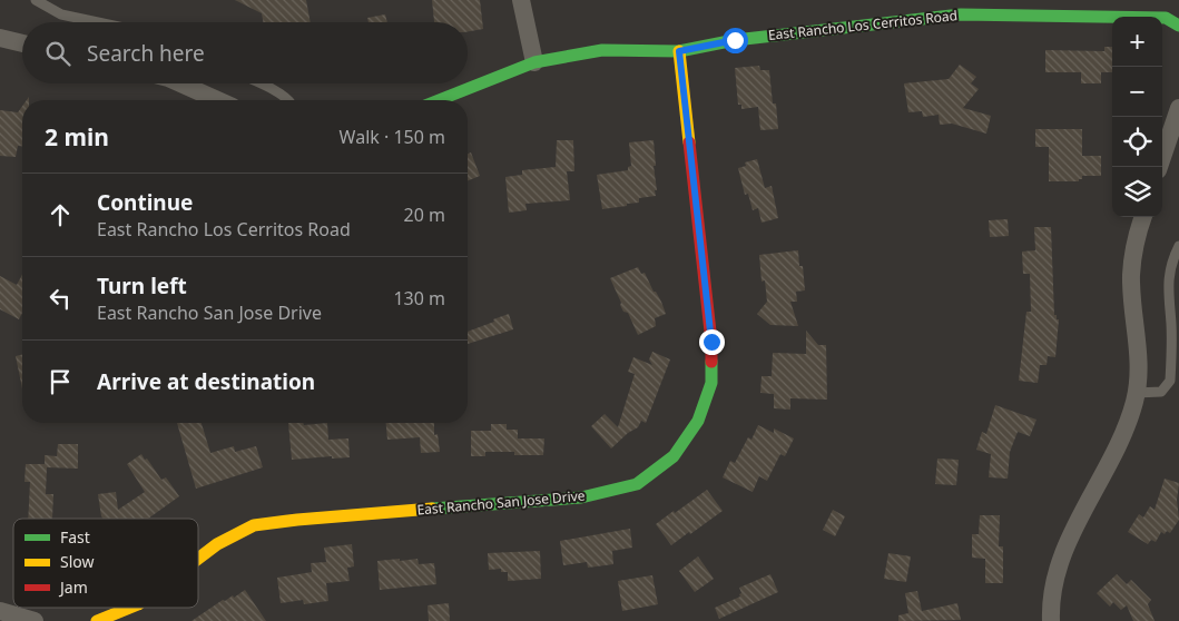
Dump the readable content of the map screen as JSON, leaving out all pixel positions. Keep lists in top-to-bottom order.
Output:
{
  "streets": {
    "street": ["East Rancho Los Cerritos Road", "East Rancho San Jose Drive"]
  },
  "crossings": [
    ["East Rancho Los Cerritos Road", "East Rancho San Jose Drive"]
  ],
  "legend": ["Fast", "Slow", "Jam"],
  "page": {
    "map_buttons": ["+", "−"],
    "search": "Search here",
    "heading": ["2 min", "Walk · 150 m"],
    "list": [
      ["Continue", "East Rancho Los Cerritos Road", "20 m"],
      ["Turn left", "East Rancho San Jose Drive", "130 m"],
      "Arrive at destination"
    ]
  }
}
